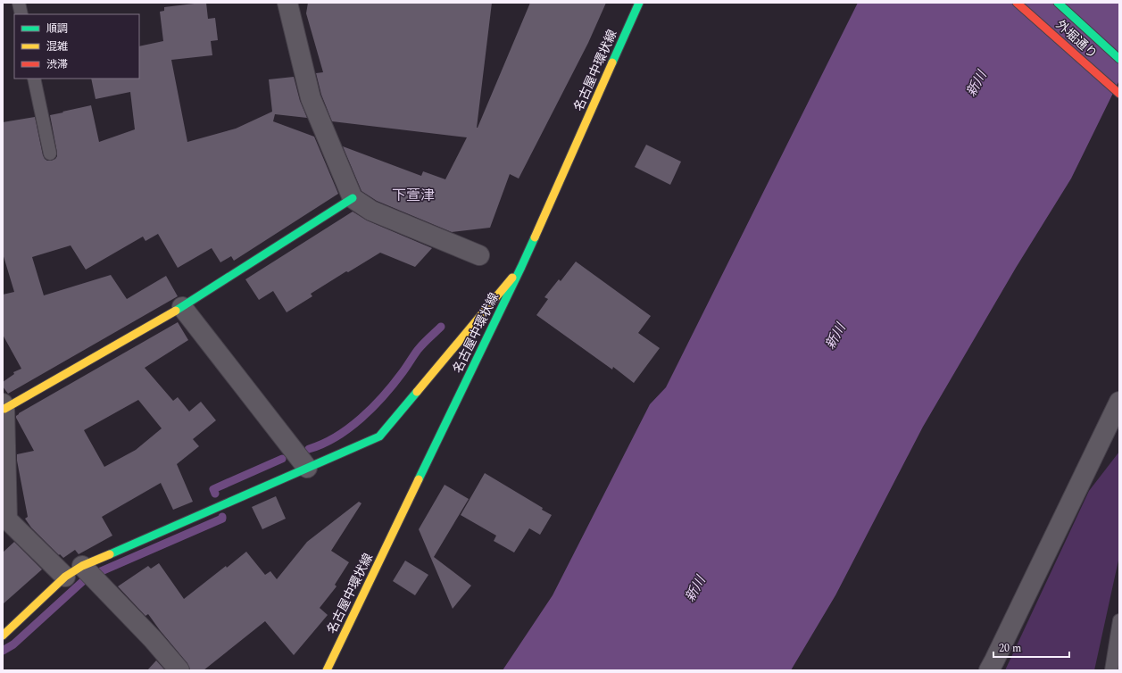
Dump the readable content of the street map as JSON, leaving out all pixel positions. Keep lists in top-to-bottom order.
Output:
{
  "streets": {
    "street": ["外堀通り", "名古屋中環状線"]
  },
  "districts": ["下萱津"],
  "water": ["新川"],
  "legend": ["順調", "混雑", "渋滞"],
  "scale_bar": "20 m"
}
